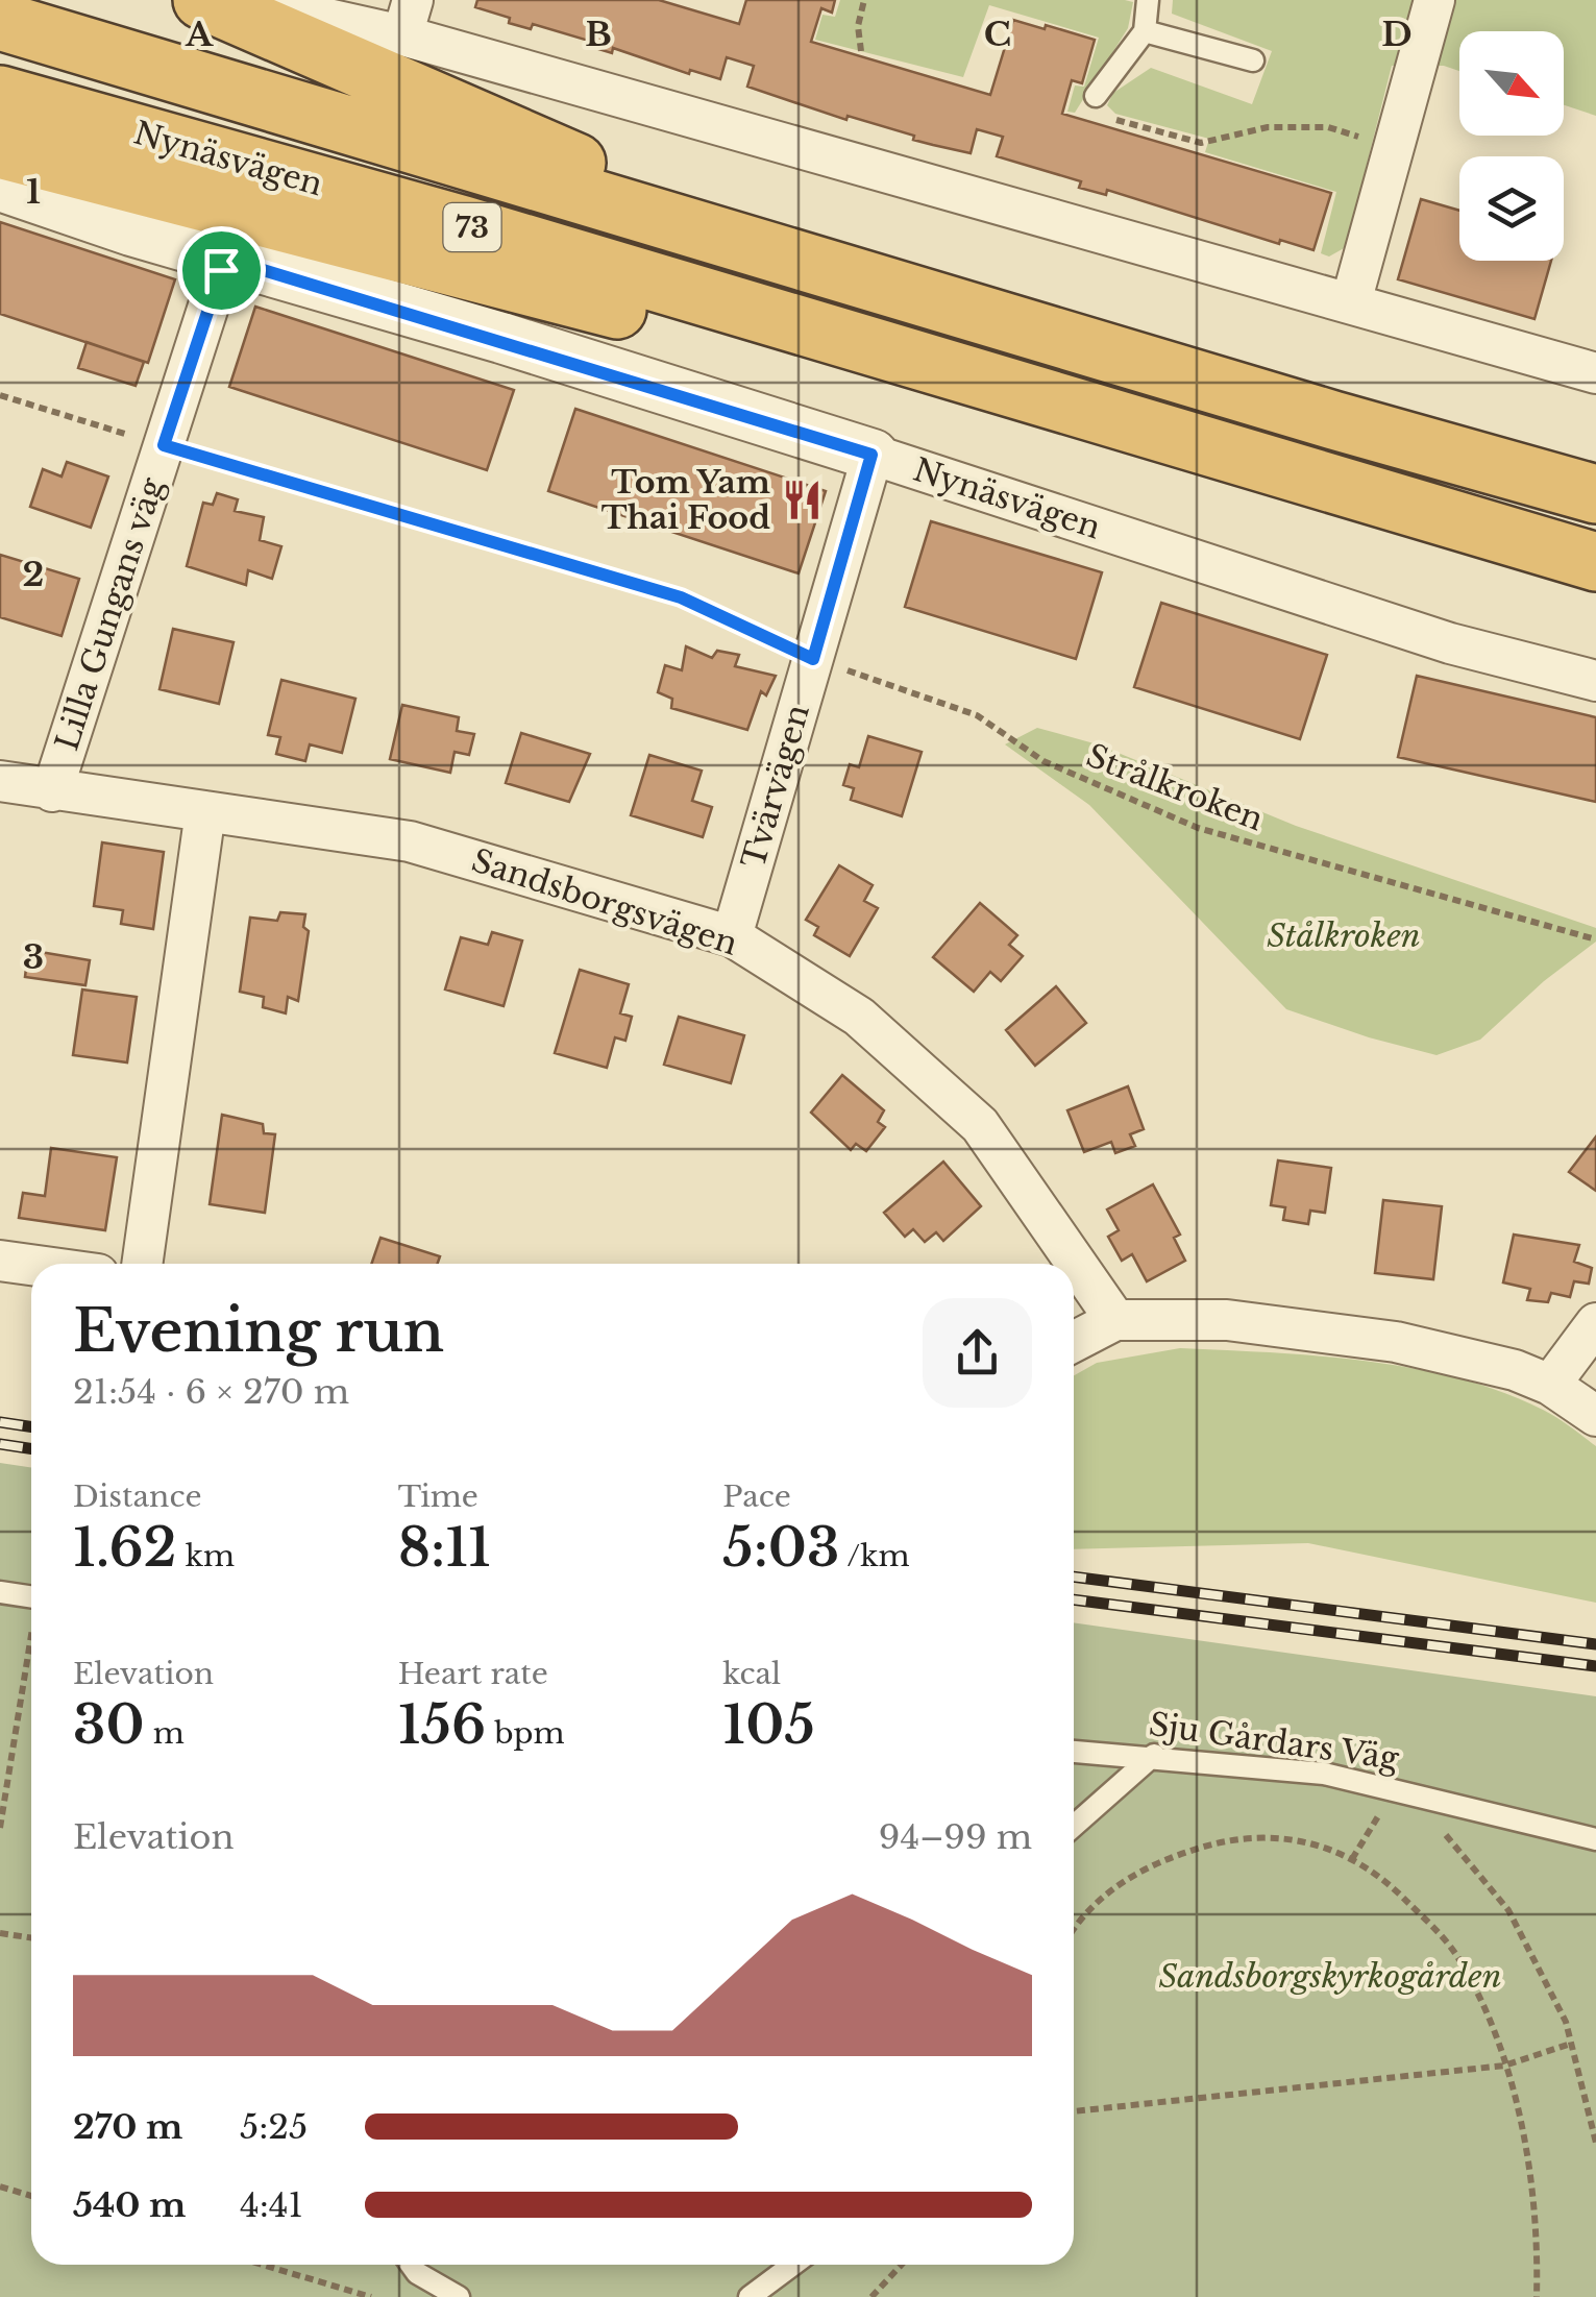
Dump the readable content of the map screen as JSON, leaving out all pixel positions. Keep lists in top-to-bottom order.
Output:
{
  "streets": {
    "highway": ["Nynäsvägen", "73"],
    "street": ["Lilla Gungans väg", "Tvärvägen", "Sandsborgsvägen"],
    "lane": ["Sju Gårdars Väg"],
    "path": ["Strålkroken"]
  },
  "crossings": [
    ["Nynäsvägen", "Lilla Gungans väg"],
    ["Nynäsvägen", "Tvärvägen"],
    ["Lilla Gungans väg", "Strålkroken"],
    ["Lilla Gungans väg", "Sandsborgsvägen"],
    ["Tvärvägen", "Strålkroken"],
    ["Tvärvägen", "Sandsborgsvägen"]
  ],
  "parks": ["Stålkroken", "Sandsborgskyrkogården"],
  "places": {
    "restaurant": ["Tom Yam Thai Food"]
  },
  "north": "bottom right",
  "page": {
    "heading": ["Evening run", "21:54 · 6 × 270 m"],
    "stats": [
      ["Distance", "1.62 km"],
      ["Time", "8:11"],
      ["Pace", "5:03 /km"],
      ["Elevation", "30 m"],
      ["Heart rate", "156 bpm"],
      ["kcal", "105"]
    ],
    "chart": ["Elevation", "94–99 m"],
    "list": [
      {
        "name": "270 m",
        "note": "5:25"
      },
      {
        "name": "540 m",
        "note": "4:41"
      }
    ]
  },
  "grid": {
    "columns": [
      "A",
      "B",
      "C",
      "D"
    ],
    "rows": ["1", "2", "3"]
  }
}
